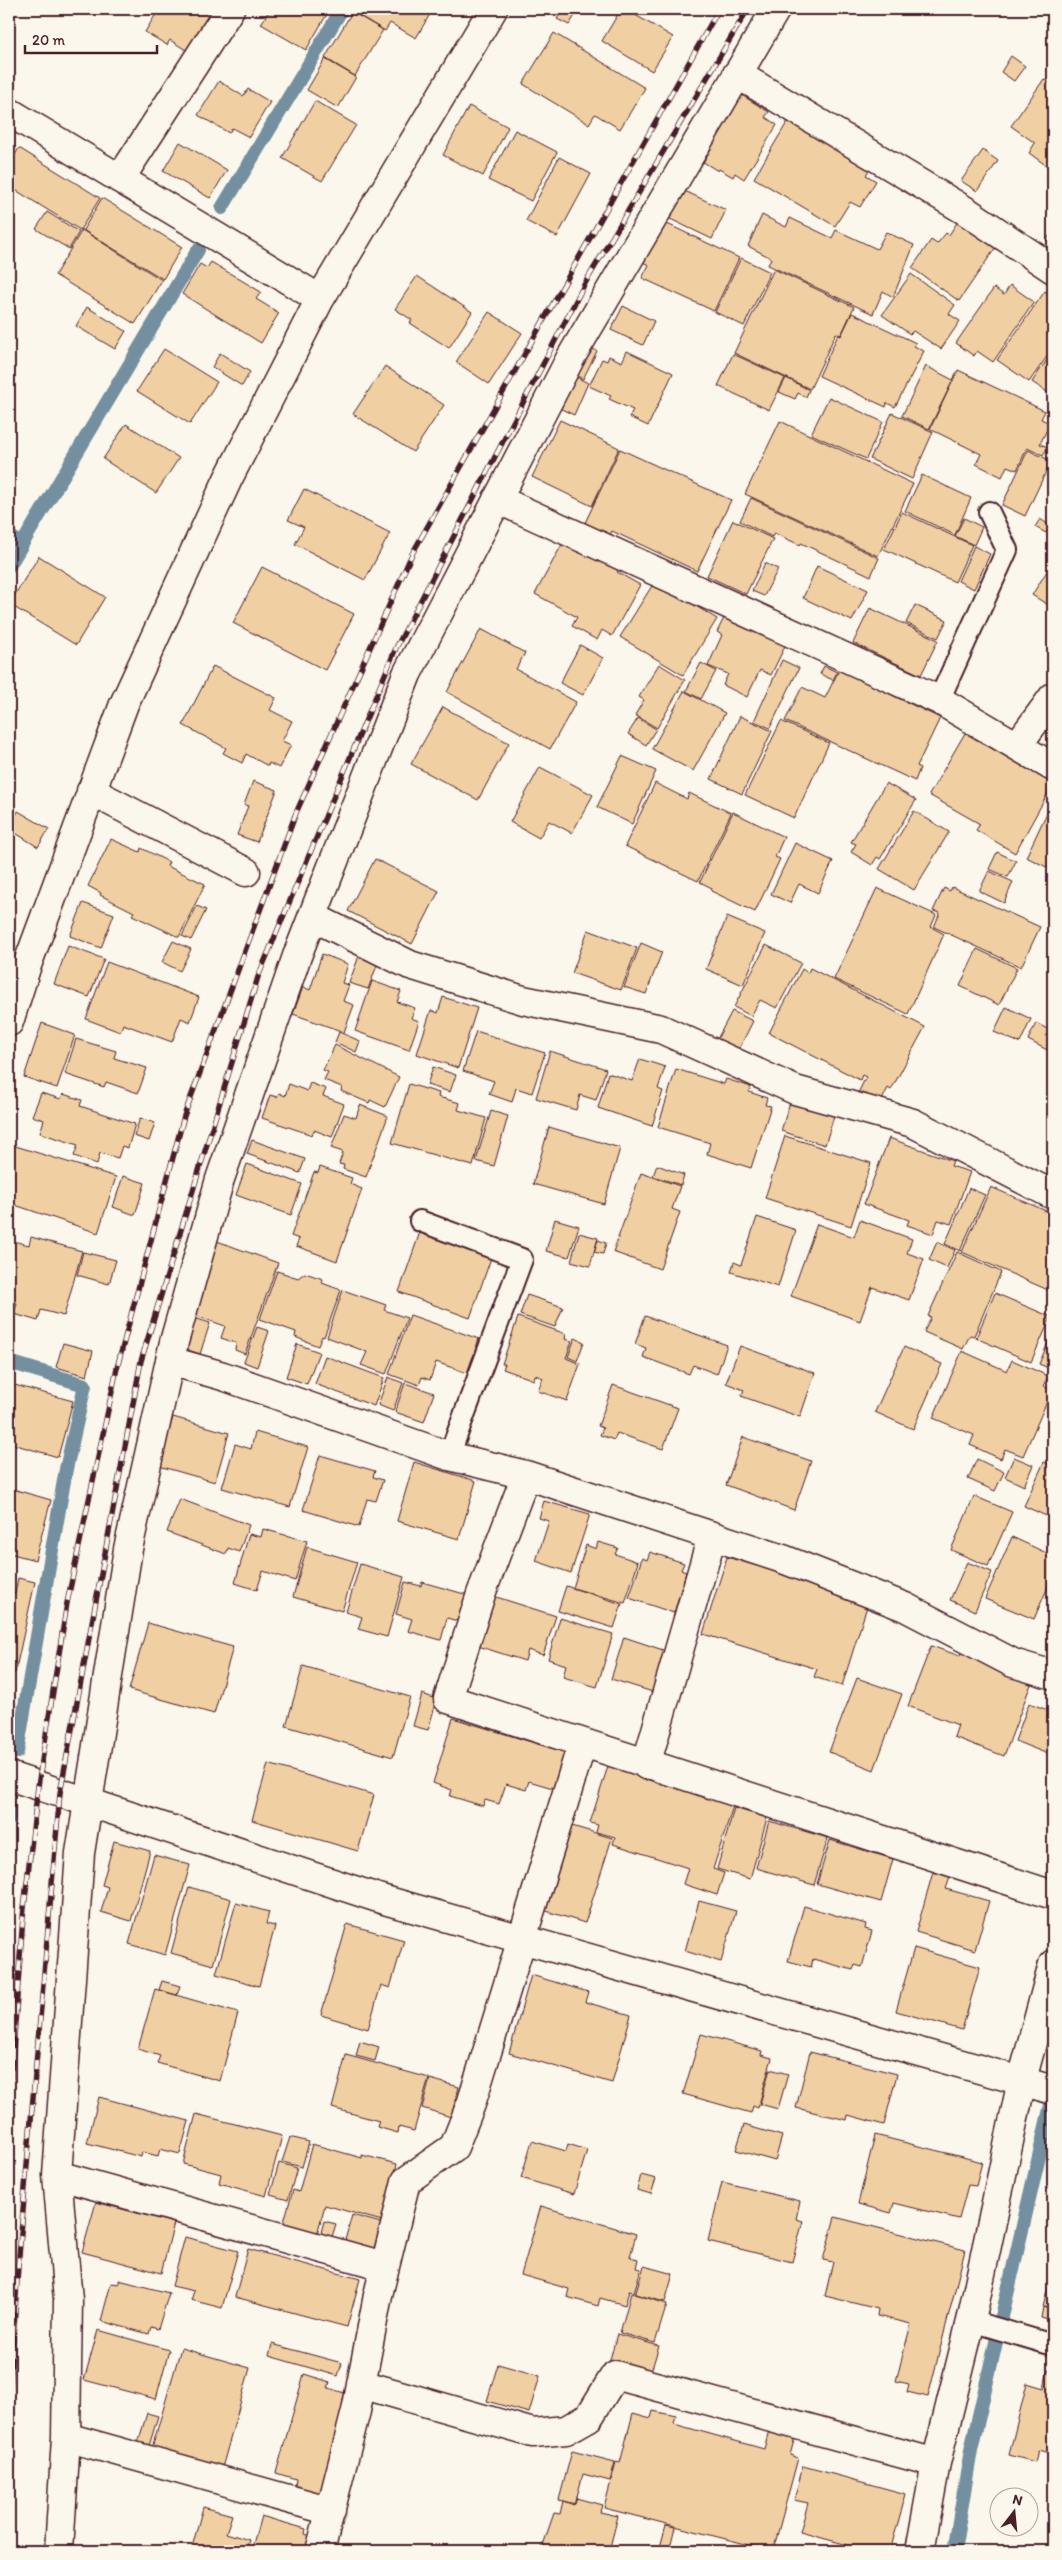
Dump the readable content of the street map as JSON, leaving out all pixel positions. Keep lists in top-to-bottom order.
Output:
{
  "scale_bar": "20 m",
  "north": "top"
}
